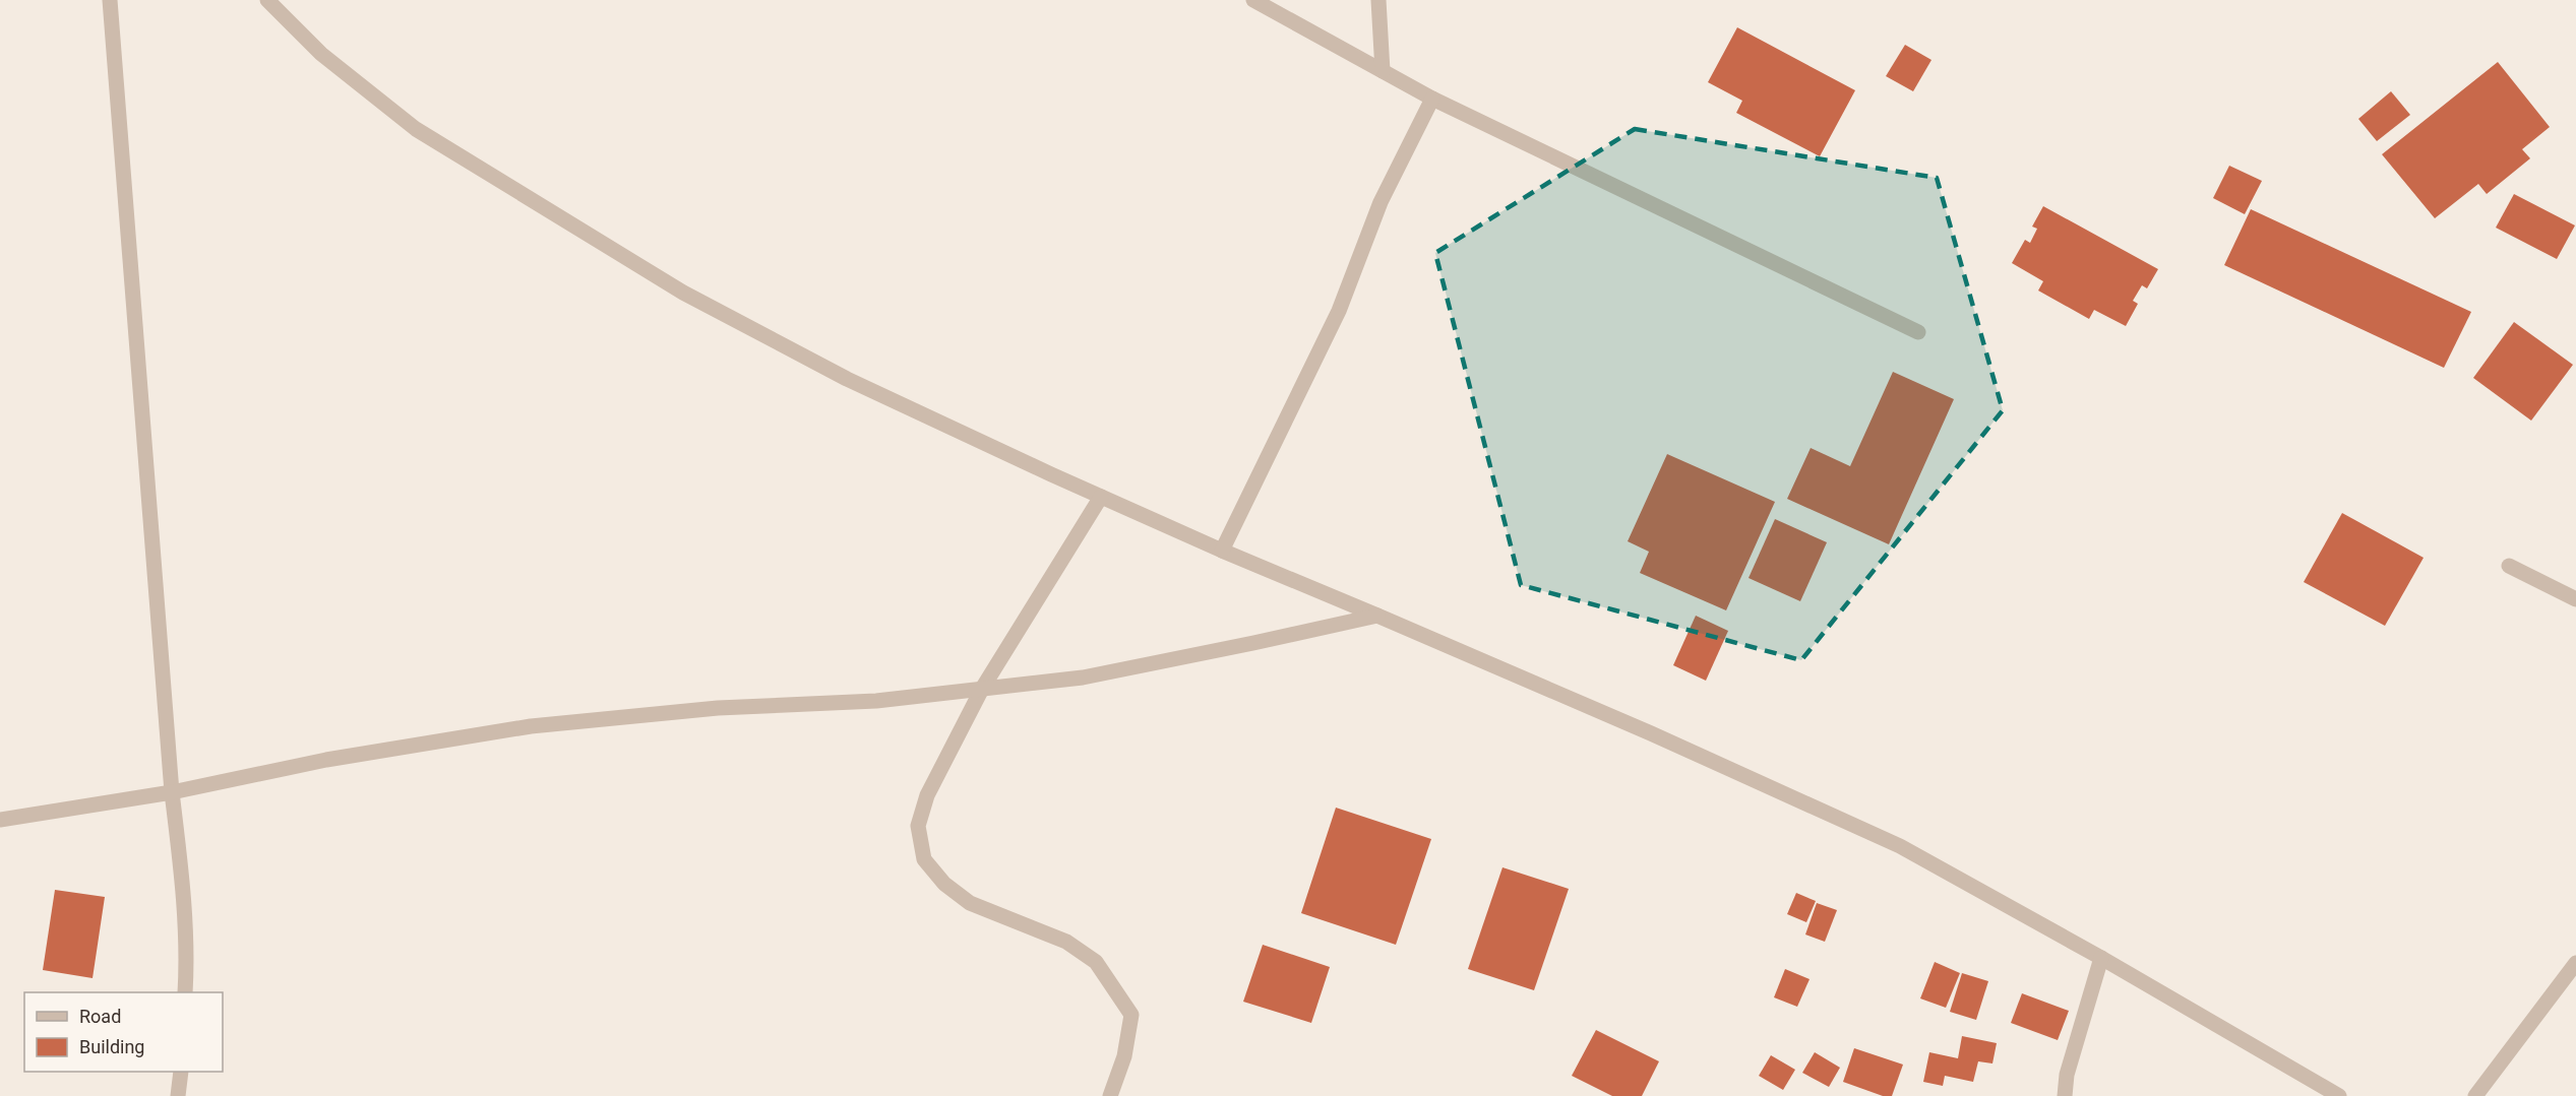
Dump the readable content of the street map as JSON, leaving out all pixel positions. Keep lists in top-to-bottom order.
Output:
{
  "legend": ["Road", "Building"]
}
